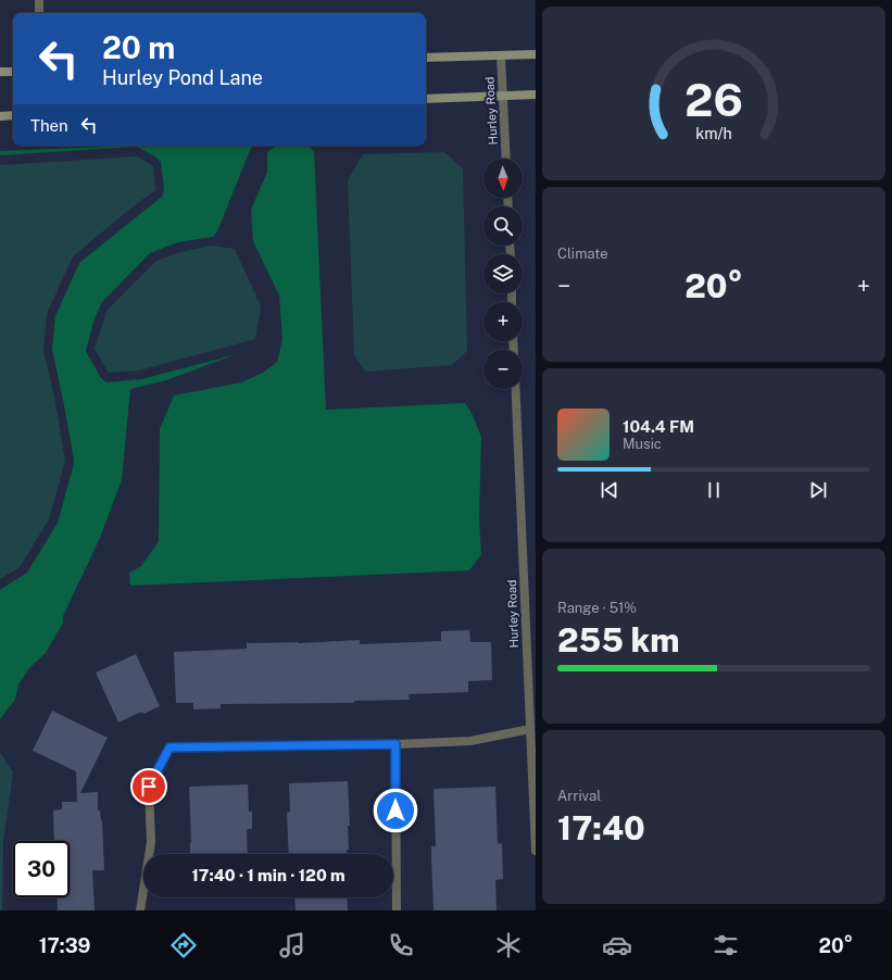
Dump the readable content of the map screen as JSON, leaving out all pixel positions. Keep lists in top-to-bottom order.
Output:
{
  "streets": {
    "street": ["Hurley Road"]
  },
  "north": "bottom",
  "page": {
    "turn": ["20 m", "Hurley Pond Lane"],
    "then": "Then",
    "map_buttons": ["+", "−"],
    "tile": [
      "Climate",
      ["Range · 51%", "255 km"],
      ["Arrival", "17:40"]
    ],
    "heat": ["−", "20°", "+"],
    "song": ["104.4 FM", "Music"],
    "limit": "30",
    "trip": "17:40 · 1 min · 120 m",
    "tabs": ["17:39", "20°"],
    "gauge": ["26", "km/h"]
  }
}
